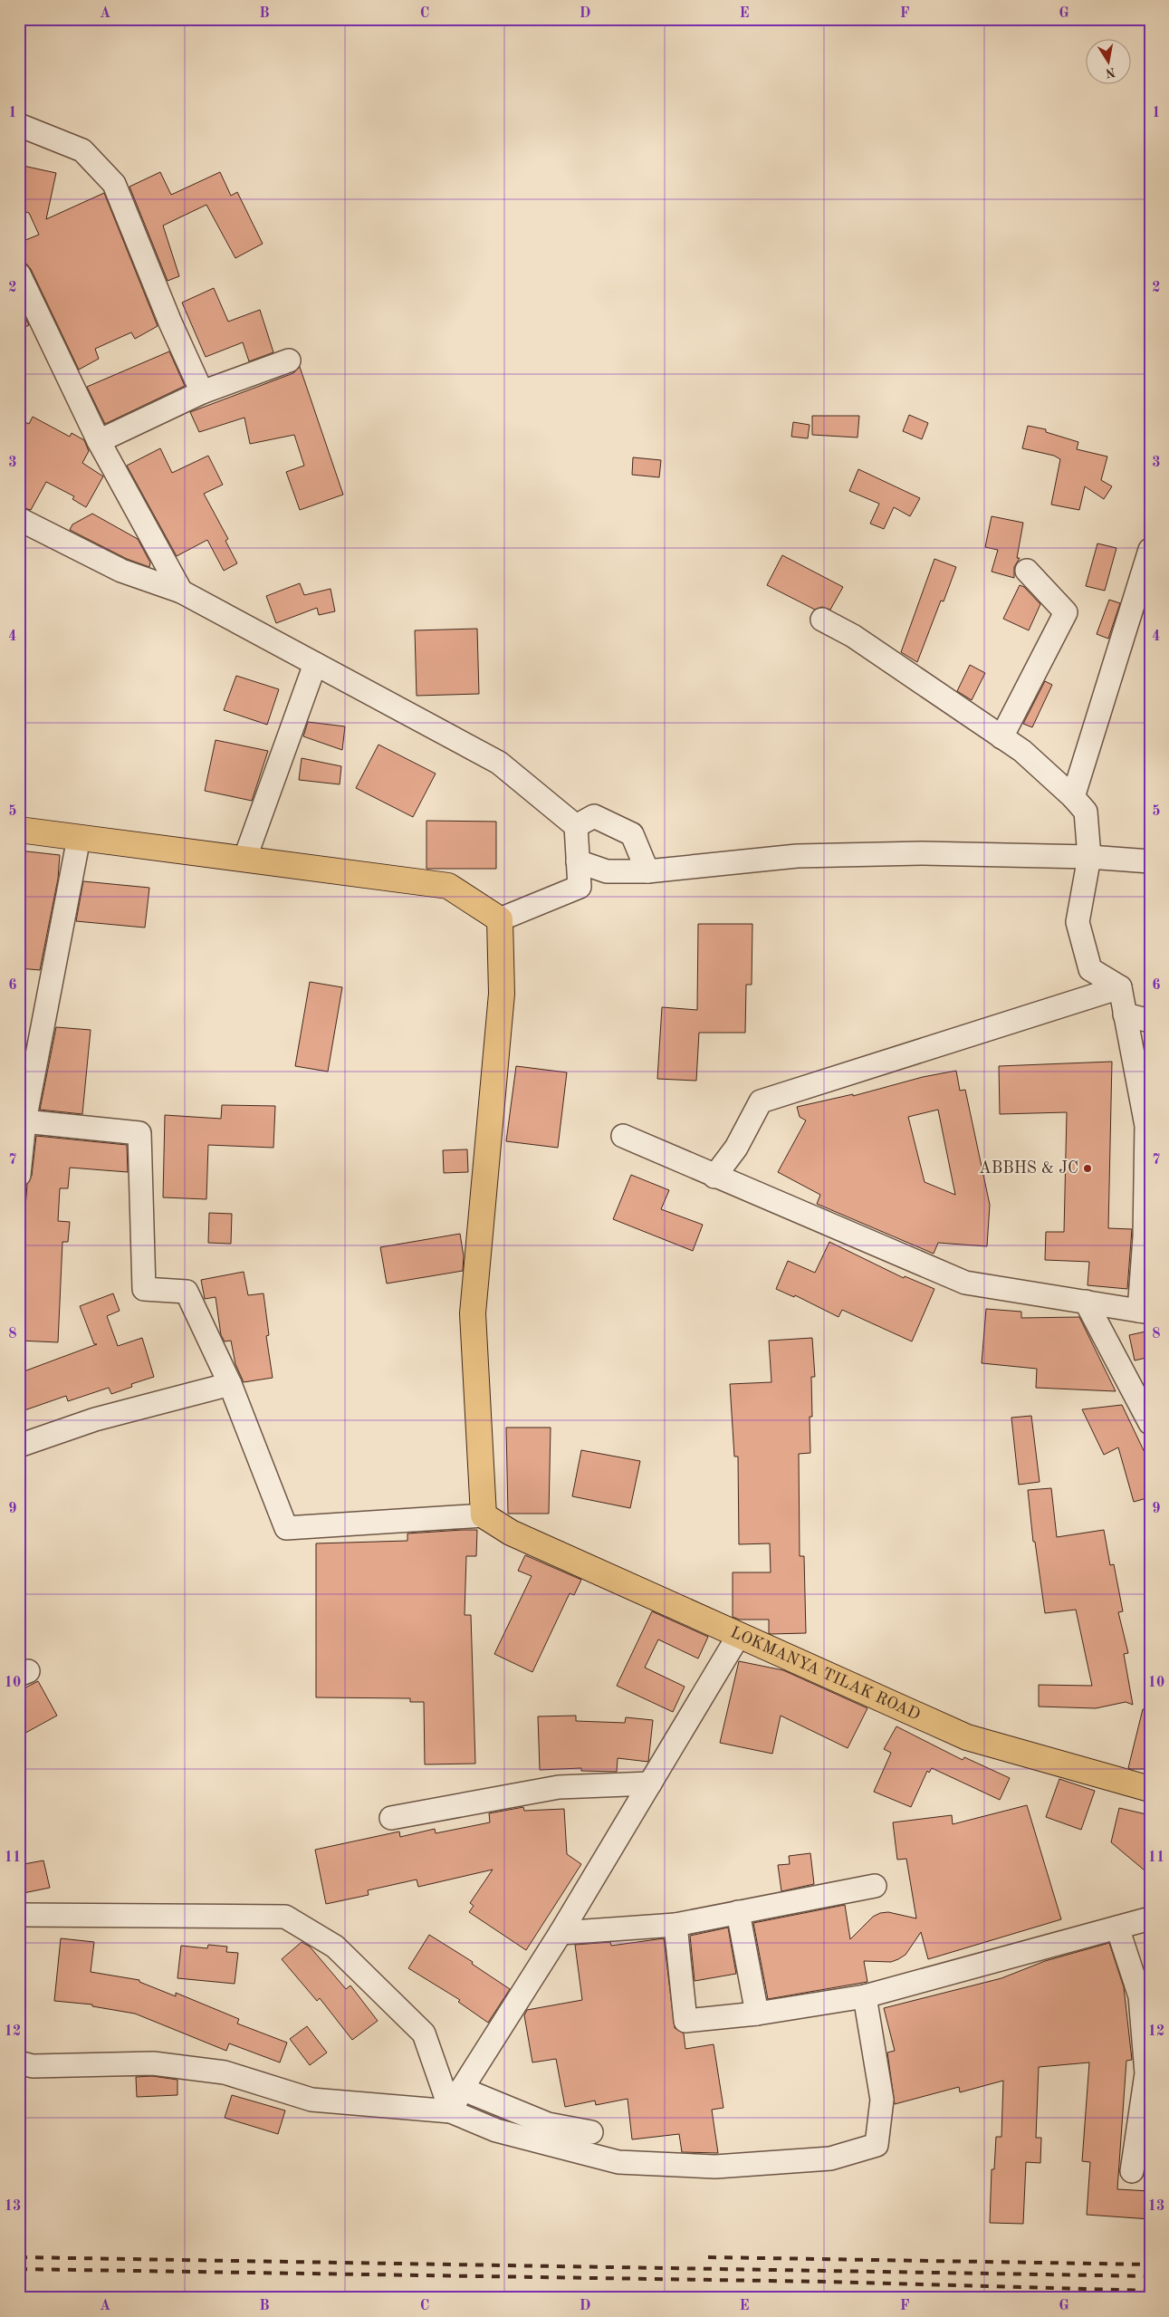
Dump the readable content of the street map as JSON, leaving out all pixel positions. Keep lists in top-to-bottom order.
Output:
{
  "streets": {
    "main road": ["LOKMANYA TILAK ROAD"]
  },
  "places": ["ABBHS & JC"],
  "north": "bottom",
  "grid": {
    "columns": [
      "A",
      "B",
      "C",
      "D",
      "E",
      "F",
      "G"
    ],
    "rows": [
      "1",
      "2",
      "3",
      "4",
      "5",
      "6",
      "7",
      "8",
      "9",
      "10",
      "11",
      "12",
      "13"
    ]
  }
}
